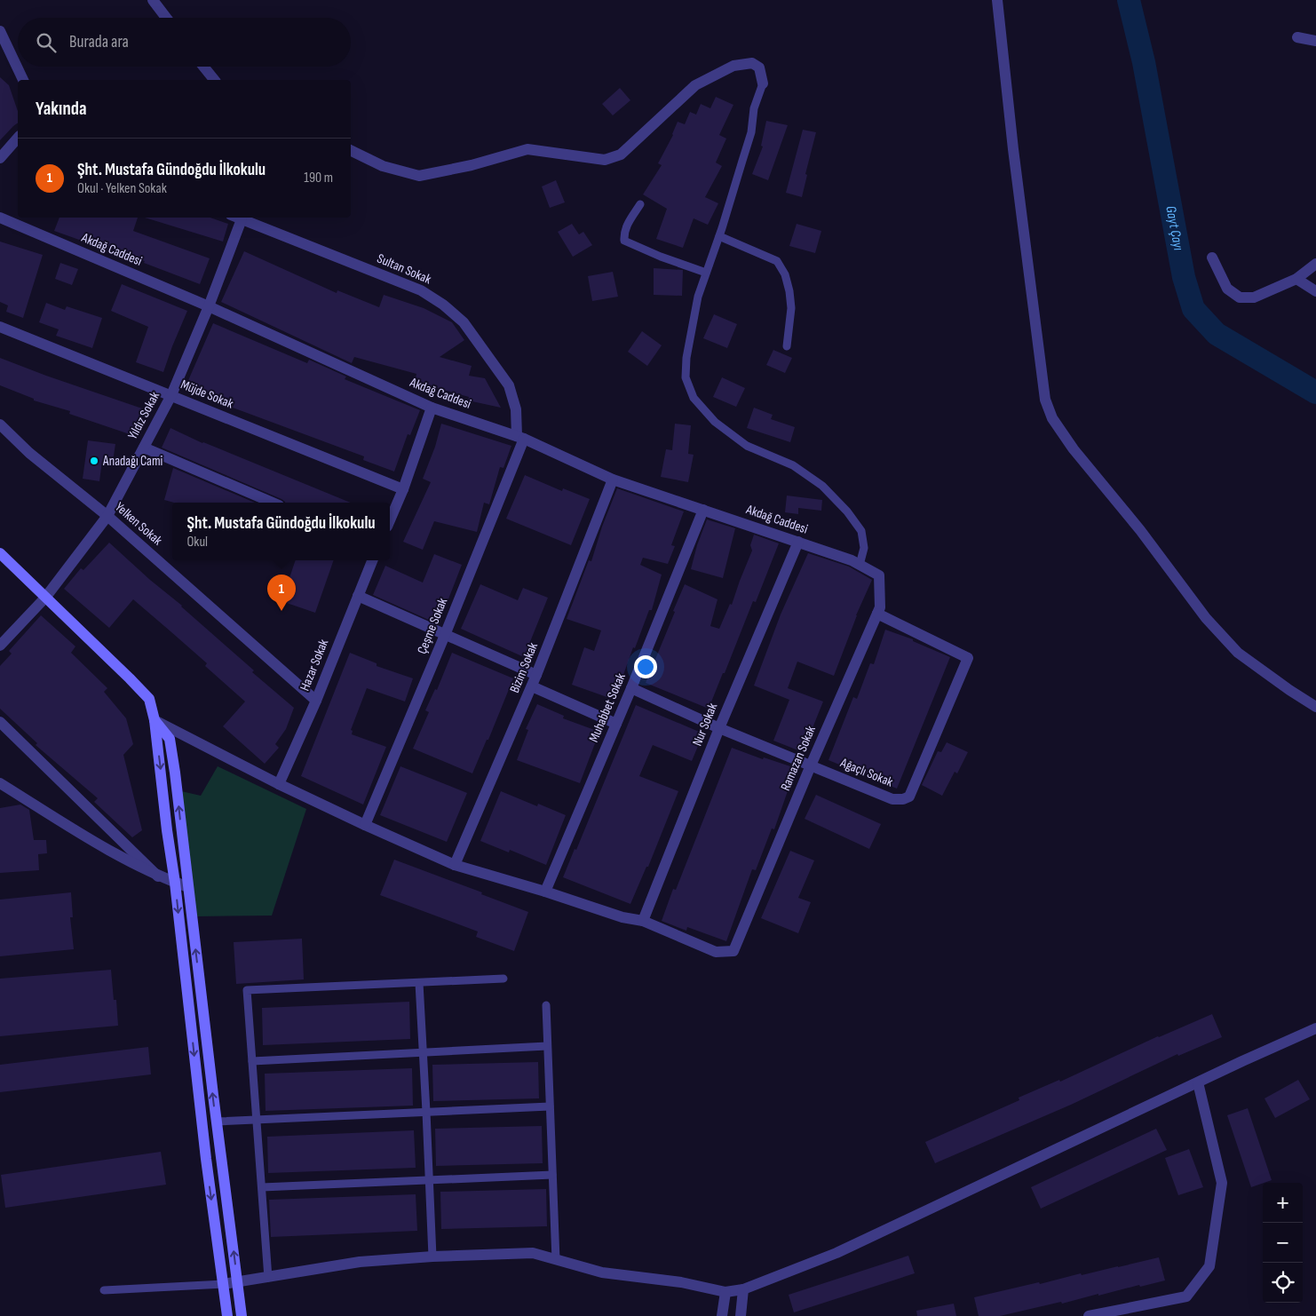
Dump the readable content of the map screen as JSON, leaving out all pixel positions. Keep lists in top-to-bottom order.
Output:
{
  "streets": {
    "street": [
      "Akdağ Caddesi",
      "Sultan Sokak",
      "Müjde Sokak",
      "Yıldız Sokak",
      "Yelken Sokak",
      "Çeşme Sokak",
      "Hazar Sokak",
      "Bizim Sokak",
      "Muhabbet Sokak",
      "Nur Sokak",
      "Ramazan Sokak",
      "Ağaçlı Sokak"
    ]
  },
  "crossings": [
    ["Akdağ Caddesi", "Sultan Sokak"],
    ["Akdağ Caddesi", "Yıldız Sokak"],
    ["Akdağ Caddesi", "Çeşme Sokak"],
    ["Akdağ Caddesi", "Bizim Sokak"],
    ["Akdağ Caddesi", "Muhabbet Sokak"],
    ["Akdağ Caddesi", "Nur Sokak"],
    ["Akdağ Caddesi", "Ramazan Sokak"],
    ["Sultan Sokak", "Yıldız Sokak"],
    ["Sultan Sokak", "Çeşme Sokak"],
    ["Müjde Sokak", "Yıldız Sokak"],
    ["Yıldız Sokak", "Yelken Sokak"],
    ["Yelken Sokak", "Hazar Sokak"],
    ["Muhabbet Sokak", "Ağaçlı Sokak"],
    ["Nur Sokak", "Ramazan Sokak"],
    ["Nur Sokak", "Ağaçlı Sokak"],
    ["Ramazan Sokak", "Ağaçlı Sokak"]
  ],
  "water": ["Gayt Çayı"],
  "places": ["Anadağı Cami"],
  "page": {
    "search": "Burada ara",
    "heading": "Yakında",
    "list": [
      {
        "mark": "1",
        "name": "Şht. Mustafa Gündoğdu İlkokulu",
        "note": "Okul · Yelken Sokak",
        "value": "190 m"
      }
    ],
    "popup": ["Şht. Mustafa Gündoğdu İlkokulu", "Okul"],
    "pins": "1",
    "map_buttons": ["+", "−"]
  }
}
